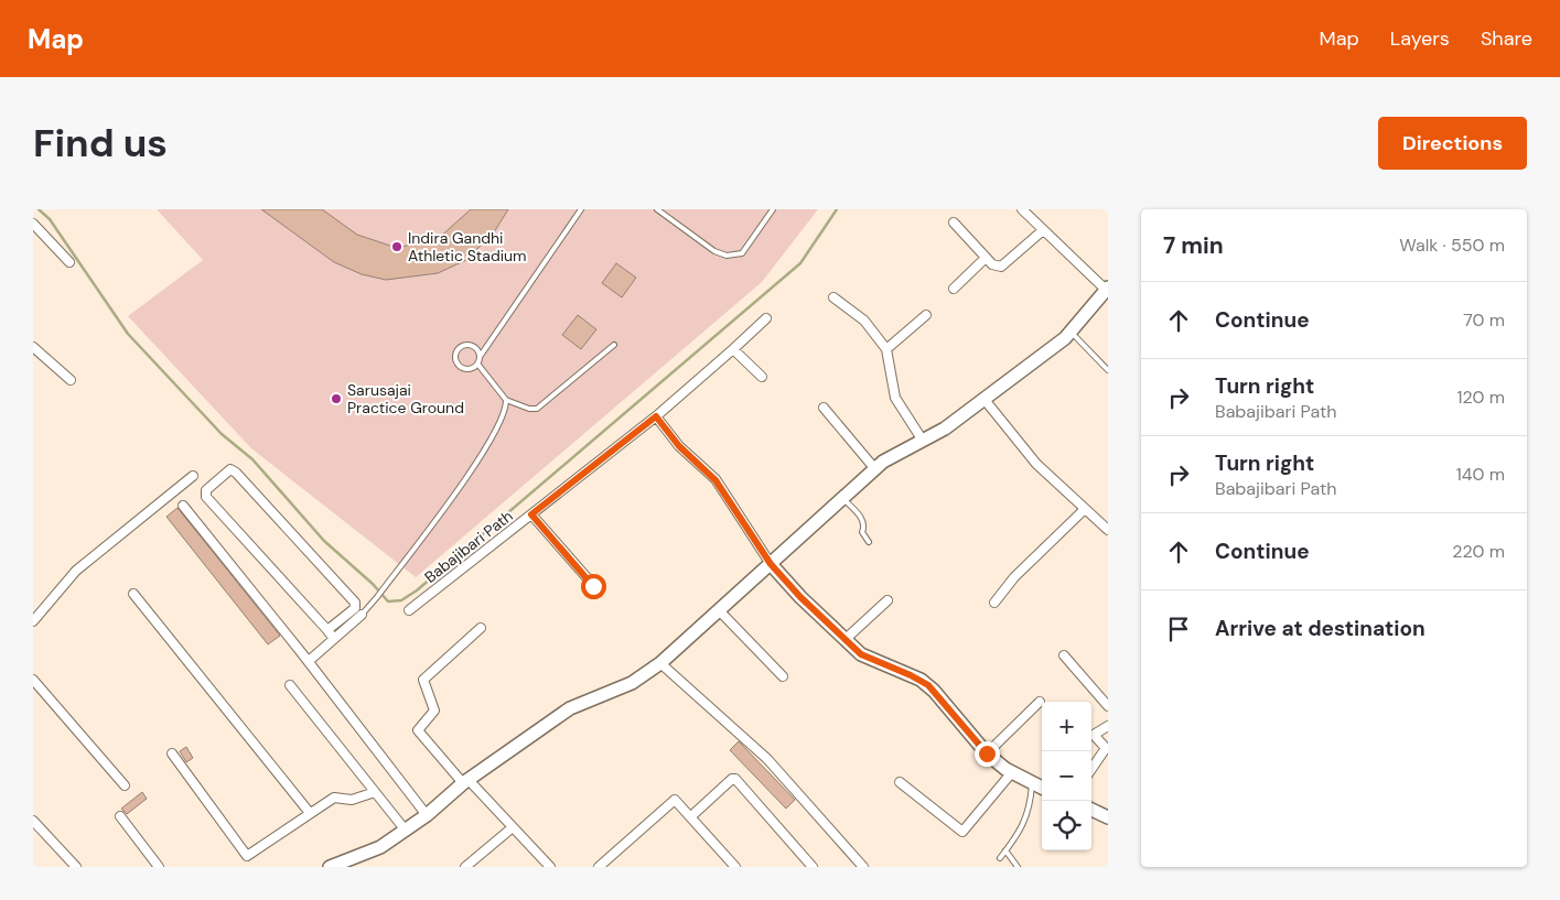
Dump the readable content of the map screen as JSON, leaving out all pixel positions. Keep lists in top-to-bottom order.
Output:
{
  "streets": {
    "street": ["Babajibari Path"]
  },
  "places": ["Indira Gandhi Athletic Stadium", "Sarusajai Practice Ground"],
  "page": {
    "header": "Map",
    "nav": ["Map", "Layers", "Share"],
    "buttons": "Directions",
    "title": "Find us",
    "heading": ["7 min", "Walk · 550 m"],
    "list": [
      ["Continue", "70 m"],
      ["Turn right", "Babajibari Path", "120 m"],
      ["Turn right", "Babajibari Path", "140 m"],
      ["Continue", "220 m"],
      "Arrive at destination"
    ],
    "map_buttons": ["+", "−"]
  }
}
